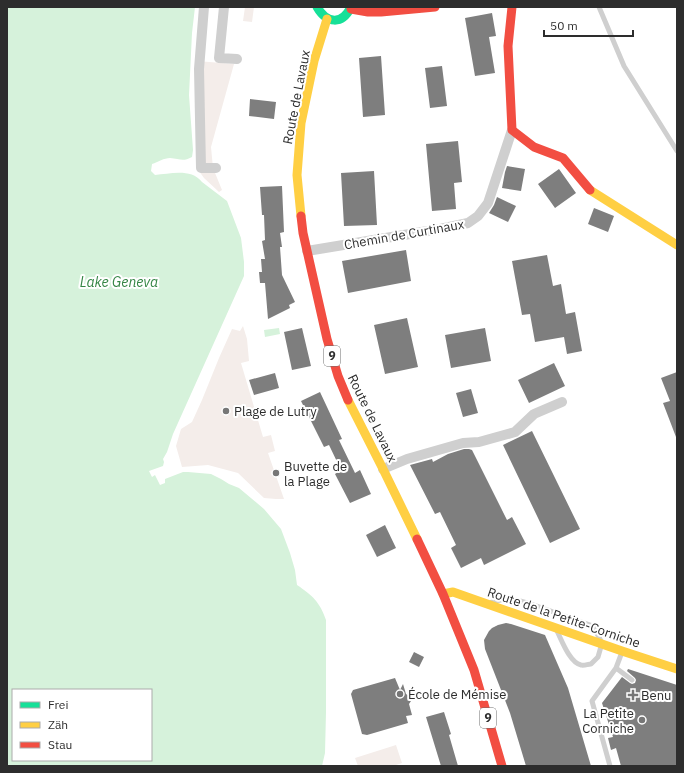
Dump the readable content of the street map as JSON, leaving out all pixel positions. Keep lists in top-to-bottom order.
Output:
{
  "streets": {
    "main road": ["Route de Lavaux", "9", "Route de la Petite-Corniche"],
    "street": ["Chemin de Curtinaux"]
  },
  "crossings": [
    ["Route de Lavaux", "Chemin de Curtinaux"],
    ["Route de Lavaux", "Route de la Petite-Corniche"]
  ],
  "water": ["Lake Geneva"],
  "places": {
    "other": [
      "Plage de Lutry",
      "Buvette de la Plage",
      "École de Mémise",
      "La Petite Corniche"
    ],
    "health": ["Benu"]
  },
  "legend": ["Frei", "Zäh", "Stau"],
  "scale_bar": "50 m"
}
